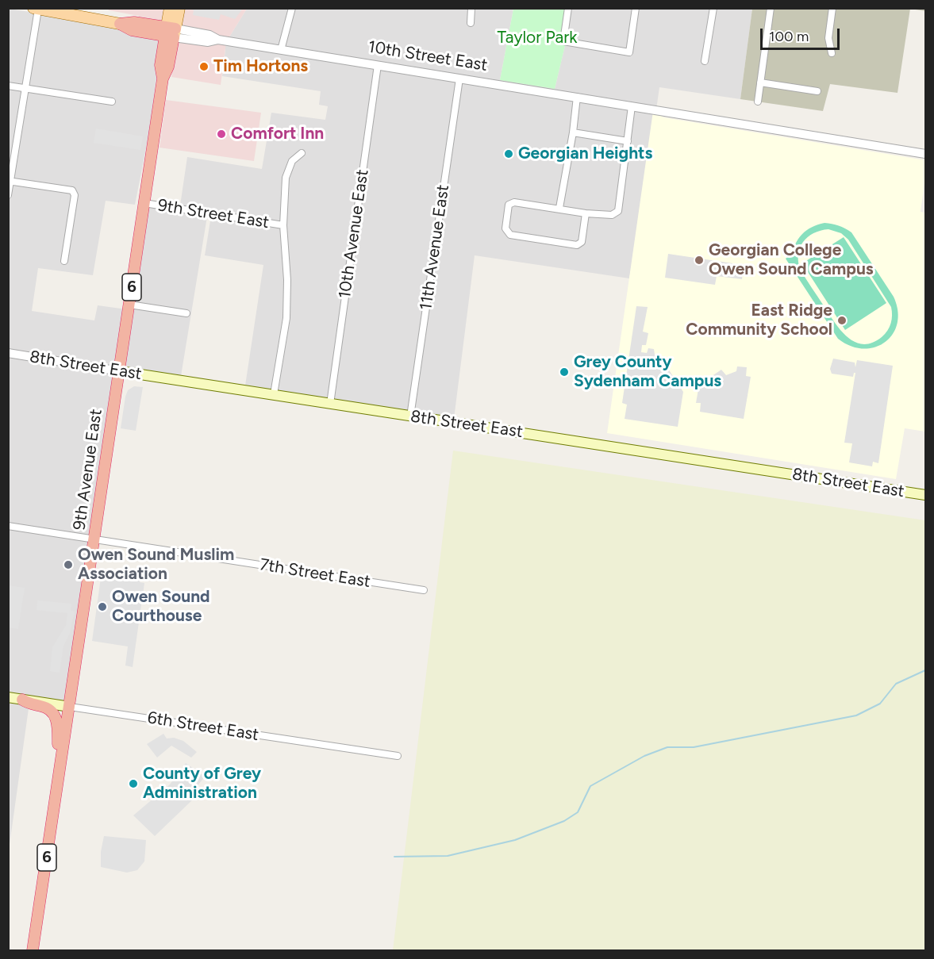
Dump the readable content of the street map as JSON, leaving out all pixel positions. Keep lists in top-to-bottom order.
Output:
{
  "streets": {
    "highway": ["10th Street East", "6", "9th Avenue East"],
    "main road": ["8th Street East", "6th Street East"],
    "street": [
      "9th Street East",
      "10th Avenue East",
      "11th Avenue East",
      "7th Street East"
    ]
  },
  "crossings": [
    ["10th Street East", "10th Avenue East"],
    ["10th Street East", "11th Avenue East"],
    ["10th Street East", "9th Avenue East"],
    ["9th Street East", "9th Avenue East"],
    ["10th Avenue East", "8th Street East"],
    ["11th Avenue East", "8th Street East"],
    ["8th Street East", "9th Avenue East"],
    ["9th Avenue East", "7th Street East"],
    ["9th Avenue East", "6th Street East"]
  ],
  "parks": ["Taylor Park"],
  "places": [
    "Tim Hortons",
    "Comfort Inn",
    "Georgian Heights",
    "Georgian College Owen Sound Campus",
    "East Ridge Community School",
    "Grey County Sydenham Campus",
    "Owen Sound Muslim Association",
    "Owen Sound Courthouse",
    "County of Grey Administration"
  ],
  "scale_bar": "100 m"
}
